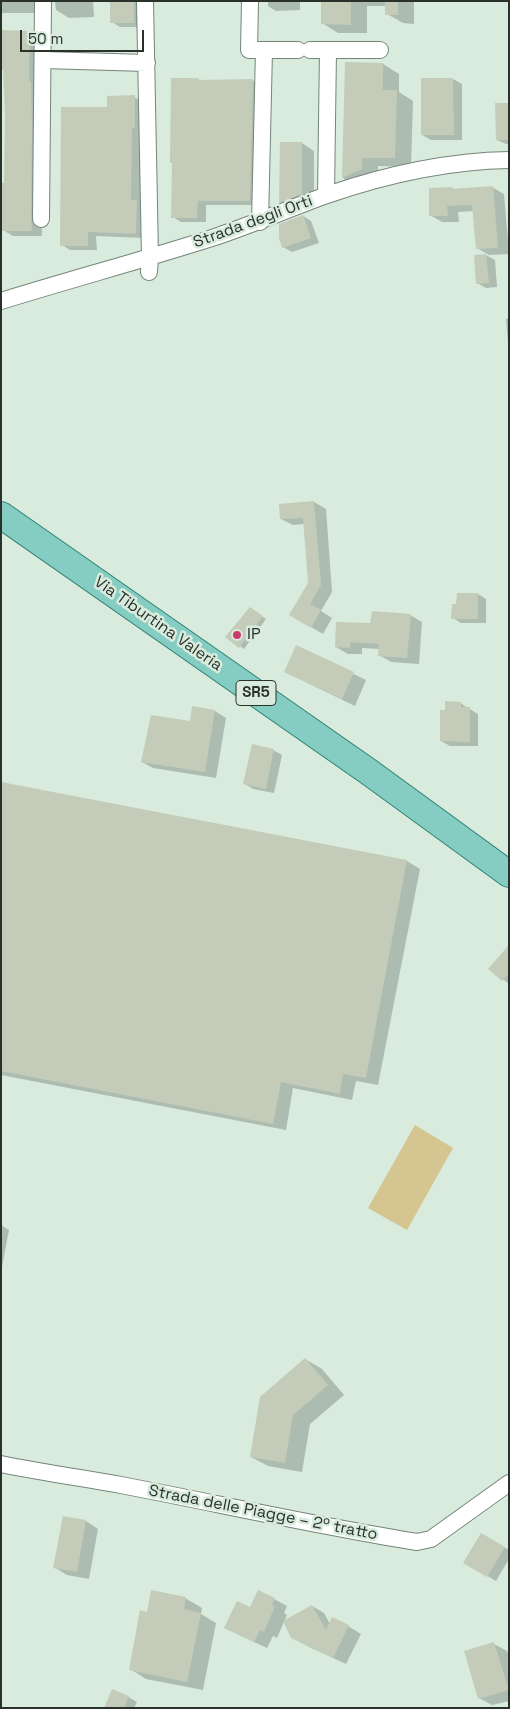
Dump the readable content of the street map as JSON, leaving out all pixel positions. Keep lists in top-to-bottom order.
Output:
{
  "streets": {
    "main road": ["Via Tiburtina Valeria", "SR5"],
    "street": ["Strada degli Orti", "Strada delle Piagge – 2º tratto"]
  },
  "places": ["IP"],
  "scale_bar": "50 m"
}
